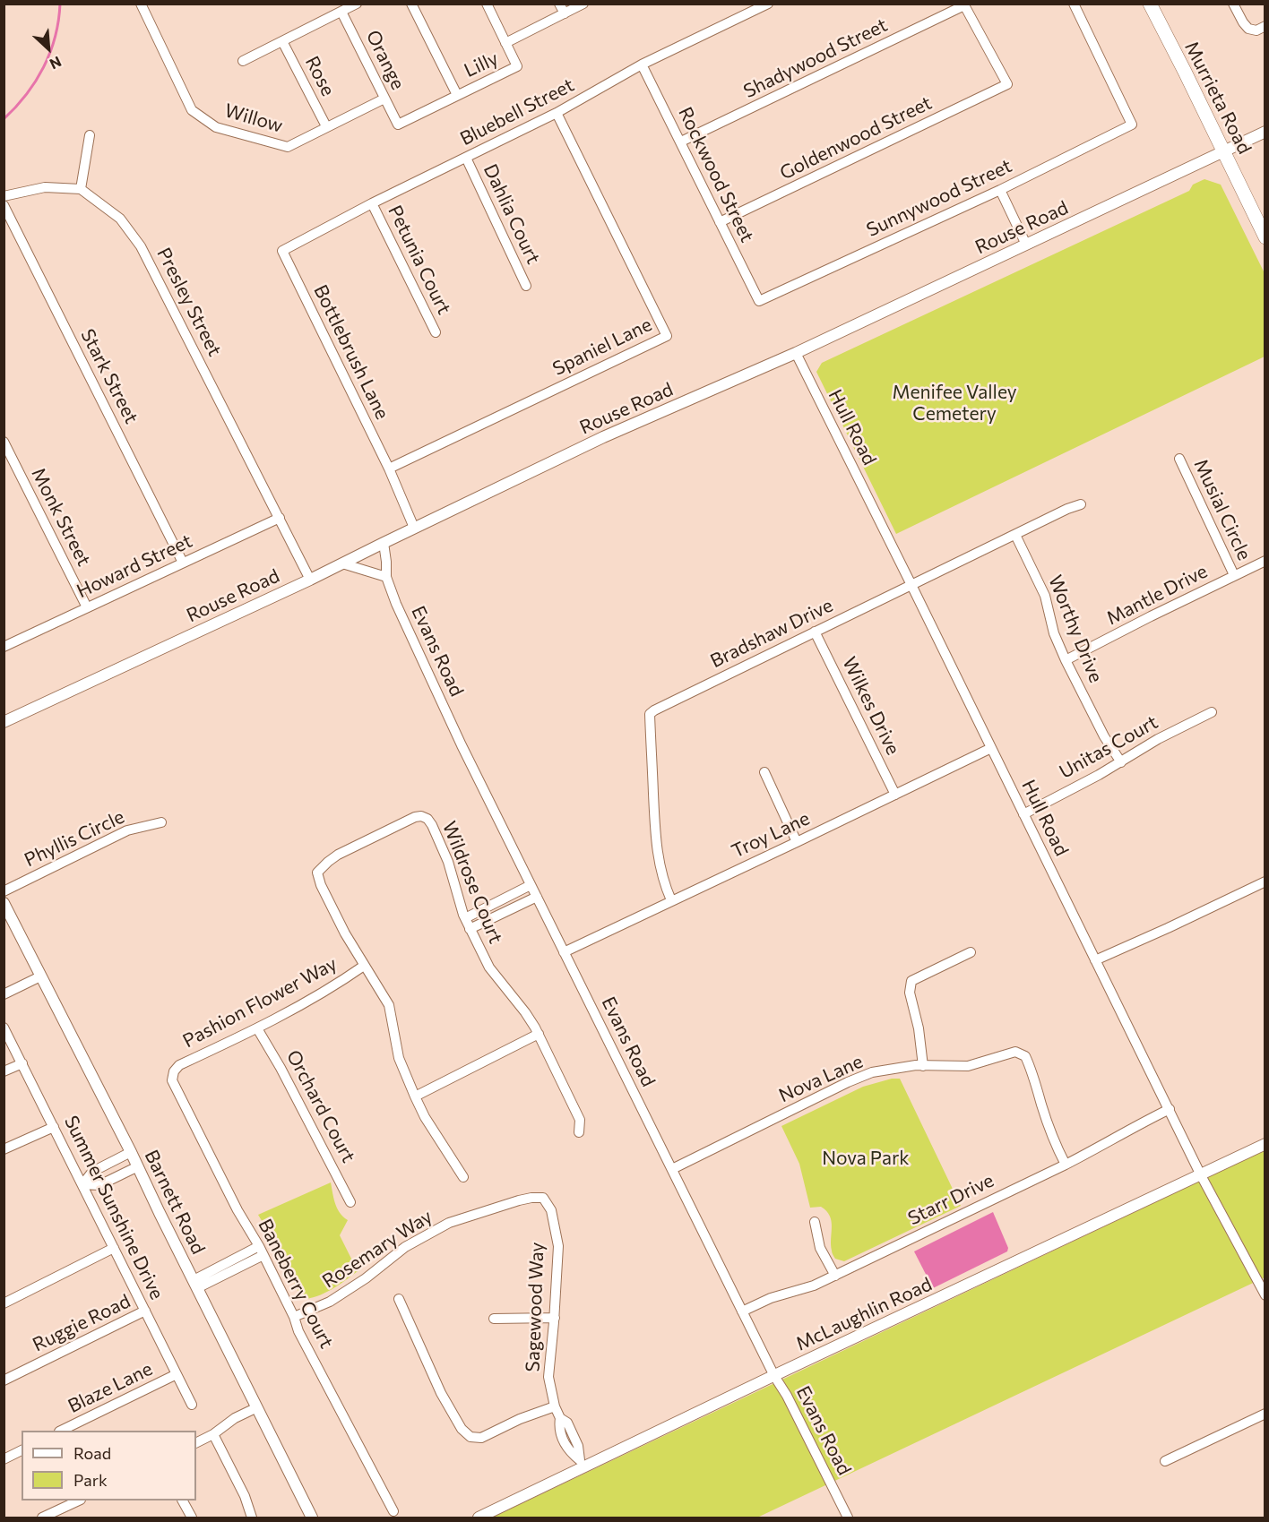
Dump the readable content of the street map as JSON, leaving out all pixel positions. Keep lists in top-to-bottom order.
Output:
{
  "streets": {
    "main road": ["Murrieta Road"],
    "street": [
      "Shadywood Street",
      "Orange",
      "Lilly",
      "Rose",
      "Bluebell Street",
      "Willow",
      "Goldenwood Street",
      "Rockwood Street",
      "Sunnywood Street",
      "Dahlia Court",
      "Rouse Road",
      "Petunia Court",
      "Presley Street",
      "Spaniel Lane",
      "Bottlebrush Lane",
      "Stark Street",
      "Hull Road",
      "Musial Circle",
      "Monk Street",
      "Howard Street",
      "Mantle Drive",
      "Worthy Drive",
      "Bradshaw Drive",
      "Evans Road",
      "Wilkes Drive",
      "Unitas Court",
      "Troy Lane",
      "Phyllis Circle",
      "Wildrose Court",
      "Pashion Flower Way",
      "Nova Lane",
      "Orchard Court",
      "Starr Drive",
      "Barnett Road",
      "Summer Sunshine Drive",
      "Rosemary Way",
      "Baneberry Court",
      "Sagewood Way",
      "McLaughlin Road",
      "Ruggie Road",
      "Blaze Lane"
    ]
  },
  "crossings": [
    ["Shadywood Street", "Goldenwood Street"],
    ["Shadywood Street", "Rockwood Street"],
    ["Orange", "Lilly"],
    ["Orange", "Willow"],
    ["Rose", "Willow"],
    ["Murrieta Road", "Rouse Road"],
    ["Bluebell Street", "Rockwood Street"],
    ["Bluebell Street", "Dahlia Court"],
    ["Bluebell Street", "Petunia Court"],
    ["Bluebell Street", "Spaniel Lane"],
    ["Bluebell Street", "Bottlebrush Lane"],
    ["Goldenwood Street", "Rockwood Street"],
    ["Rockwood Street", "Sunnywood Street"],
    ["Rouse Road", "Presley Street"],
    ["Rouse Road", "Bottlebrush Lane"],
    ["Rouse Road", "Hull Road"],
    ["Rouse Road", "Evans Road"],
    ["Presley Street", "Howard Street"],
    ["Spaniel Lane", "Bottlebrush Lane"],
    ["Stark Street", "Howard Street"],
    ["Hull Road", "Bradshaw Drive"],
    ["Hull Road", "Unitas Court"],
    ["Hull Road", "Troy Lane"],
    ["Hull Road", "Starr Drive"],
    ["Hull Road", "McLaughlin Road"],
    ["Musial Circle", "Mantle Drive"],
    ["Monk Street", "Howard Street"],
    ["Mantle Drive", "Worthy Drive"],
    ["Worthy Drive", "Bradshaw Drive"],
    ["Worthy Drive", "Unitas Court"],
    ["Bradshaw Drive", "Wilkes Drive"],
    ["Bradshaw Drive", "Troy Lane"],
    ["Evans Road", "Troy Lane"],
    ["Evans Road", "Nova Lane"],
    ["Evans Road", "Starr Drive"],
    ["Evans Road", "McLaughlin Road"],
    ["Wilkes Drive", "Troy Lane"],
    ["Wildrose Court", "Pashion Flower Way"],
    ["Pashion Flower Way", "Orchard Court"],
    ["Pashion Flower Way", "Baneberry Court"],
    ["Nova Lane", "Starr Drive"],
    ["Summer Sunshine Drive", "Ruggie Road"],
    ["Summer Sunshine Drive", "Blaze Lane"],
    ["Rosemary Way", "Baneberry Court"],
    ["Rosemary Way", "Sagewood Way"],
    ["Sagewood Way", "McLaughlin Road"]
  ],
  "parks": ["Menifee Valley Cemetery", "Nova Park"],
  "legend": ["Road", "Park"],
  "north": "bottom right"
}
